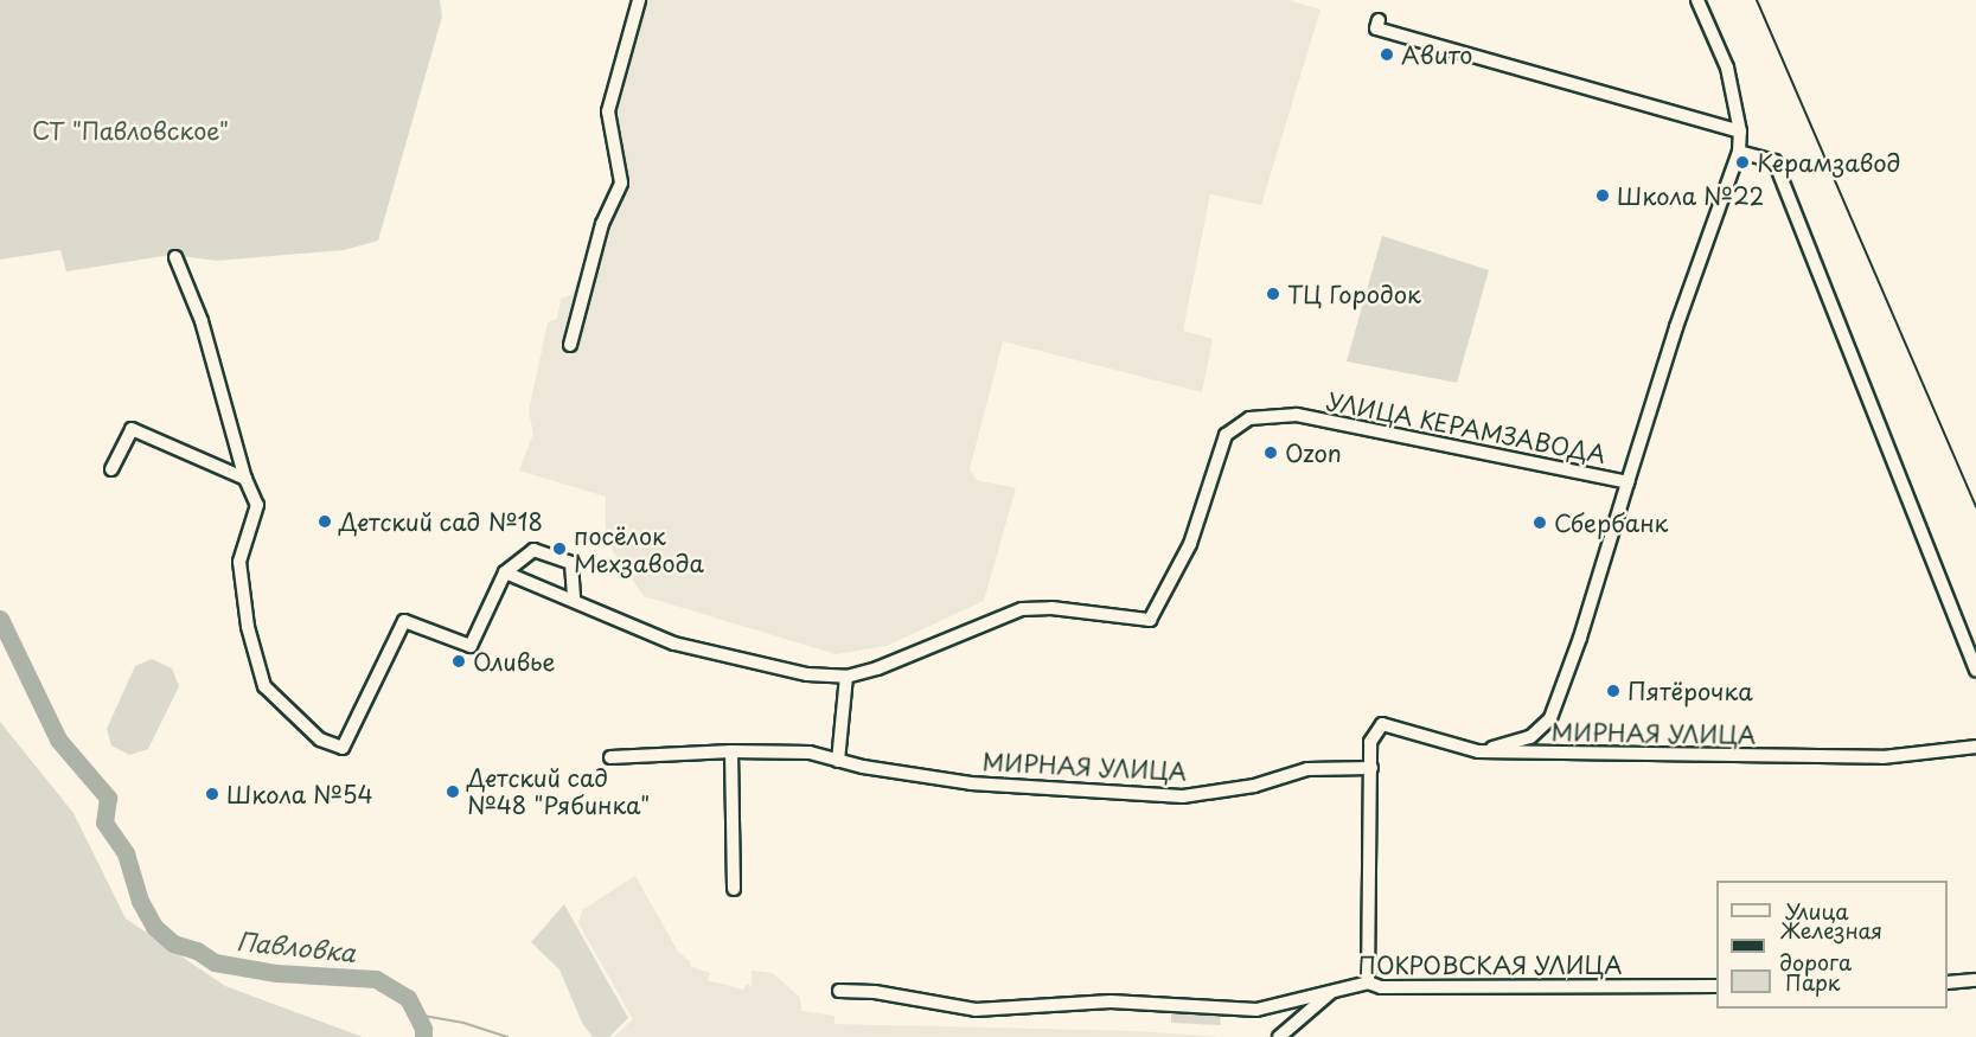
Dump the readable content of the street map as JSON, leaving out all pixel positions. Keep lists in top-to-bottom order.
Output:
{
  "streets": {
    "street": ["УЛИЦА КЕРАМЗАВОДА", "МИРНАЯ УЛИЦА", "ПОКРОВСКАЯ УЛИЦА"]
  },
  "crossings": [
    ["УЛИЦА КЕРАМЗАВОДА", "МИРНАЯ УЛИЦА"],
    ["МИРНАЯ УЛИЦА", "ПОКРОВСКАЯ УЛИЦА"]
  ],
  "water": ["Павловка"],
  "parks": ["СТ \"Павловское\""],
  "places": [
    "Авито",
    "Керамзавод",
    "Школа №22",
    "ТЦ Городок",
    "Ozon",
    "Детский сад №18",
    "Сбербанк",
    "посёлок Мехзавода",
    "Оливье",
    "Пятёрочка",
    "Детский сад №48 \"Рябинка\"",
    "Школа №54"
  ],
  "legend": ["Улица", "Железная дорога", "Парк"]
}
